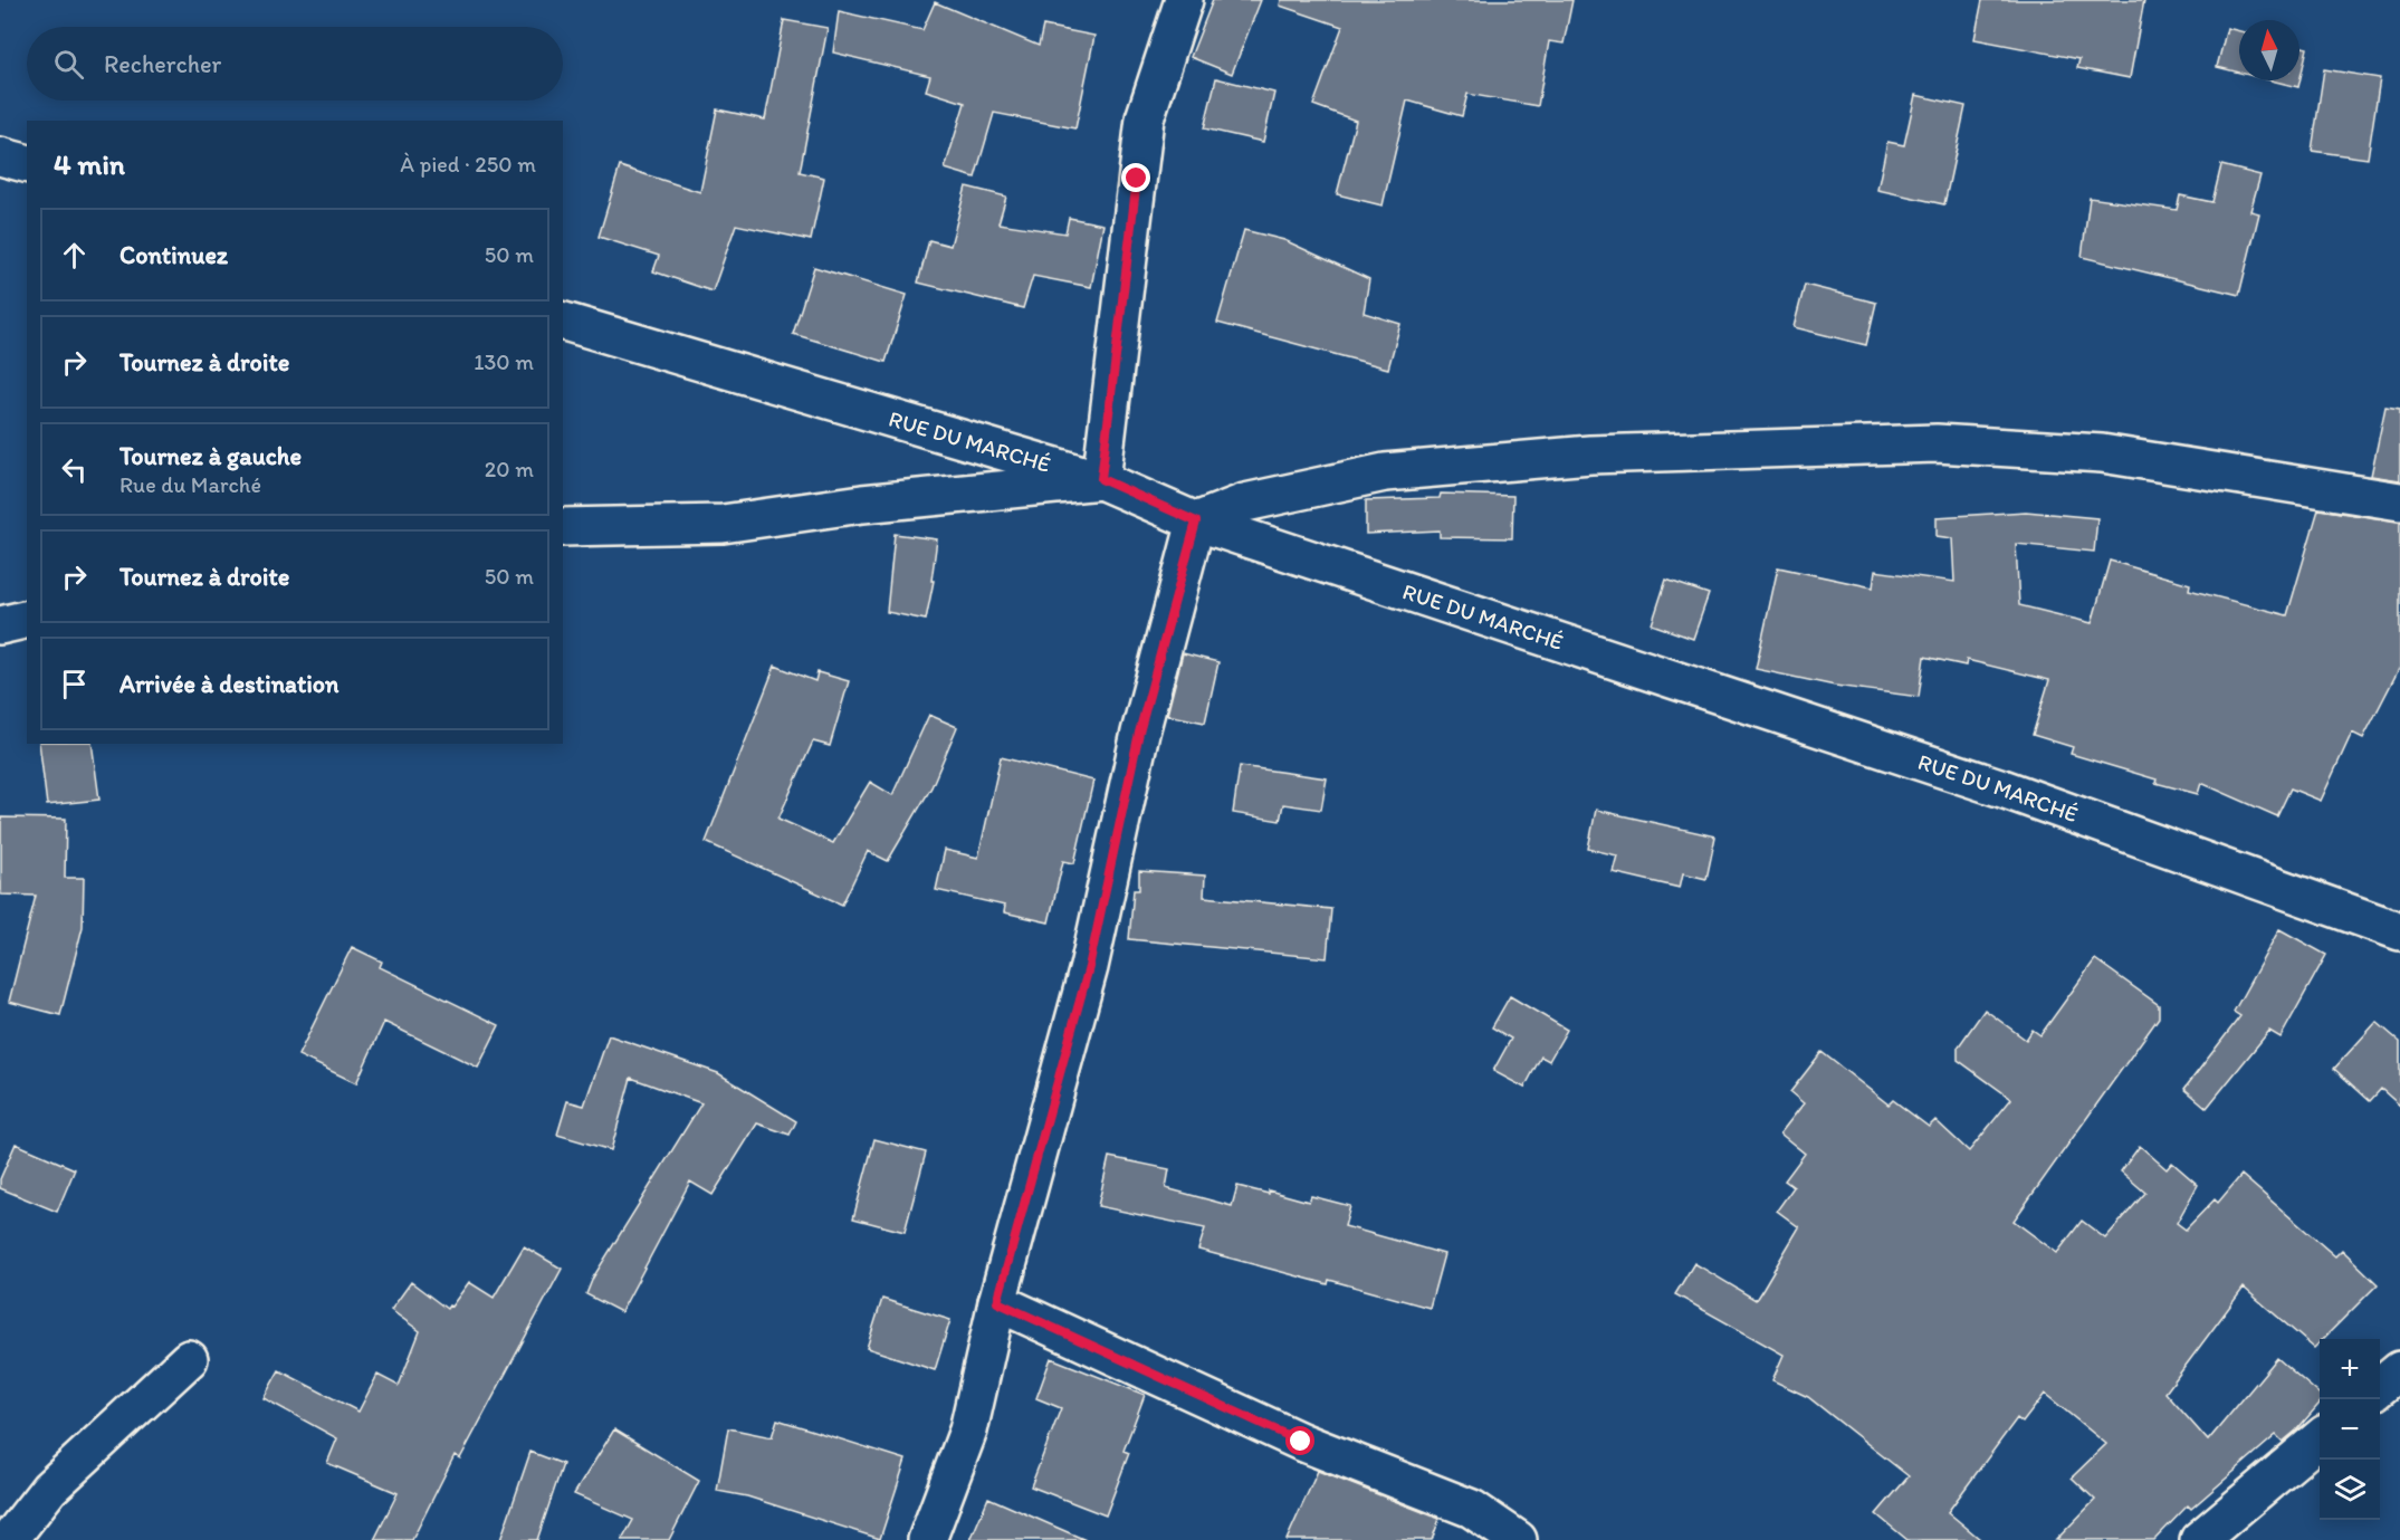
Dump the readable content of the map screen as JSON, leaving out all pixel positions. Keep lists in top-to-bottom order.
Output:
{
  "streets": {
    "street": ["RUE DU MARCHÉ"]
  },
  "north": "top",
  "page": {
    "search": "Rechercher",
    "heading": ["4 min", "À pied · 250 m"],
    "list": [
      ["Continuez", "50 m"],
      ["Tournez à droite", "130 m"],
      ["Tournez à gauche", "Rue du Marché", "20 m"],
      ["Tournez à droite", "50 m"],
      "Arrivée à destination"
    ],
    "map_buttons": ["+", "−"]
  }
}
